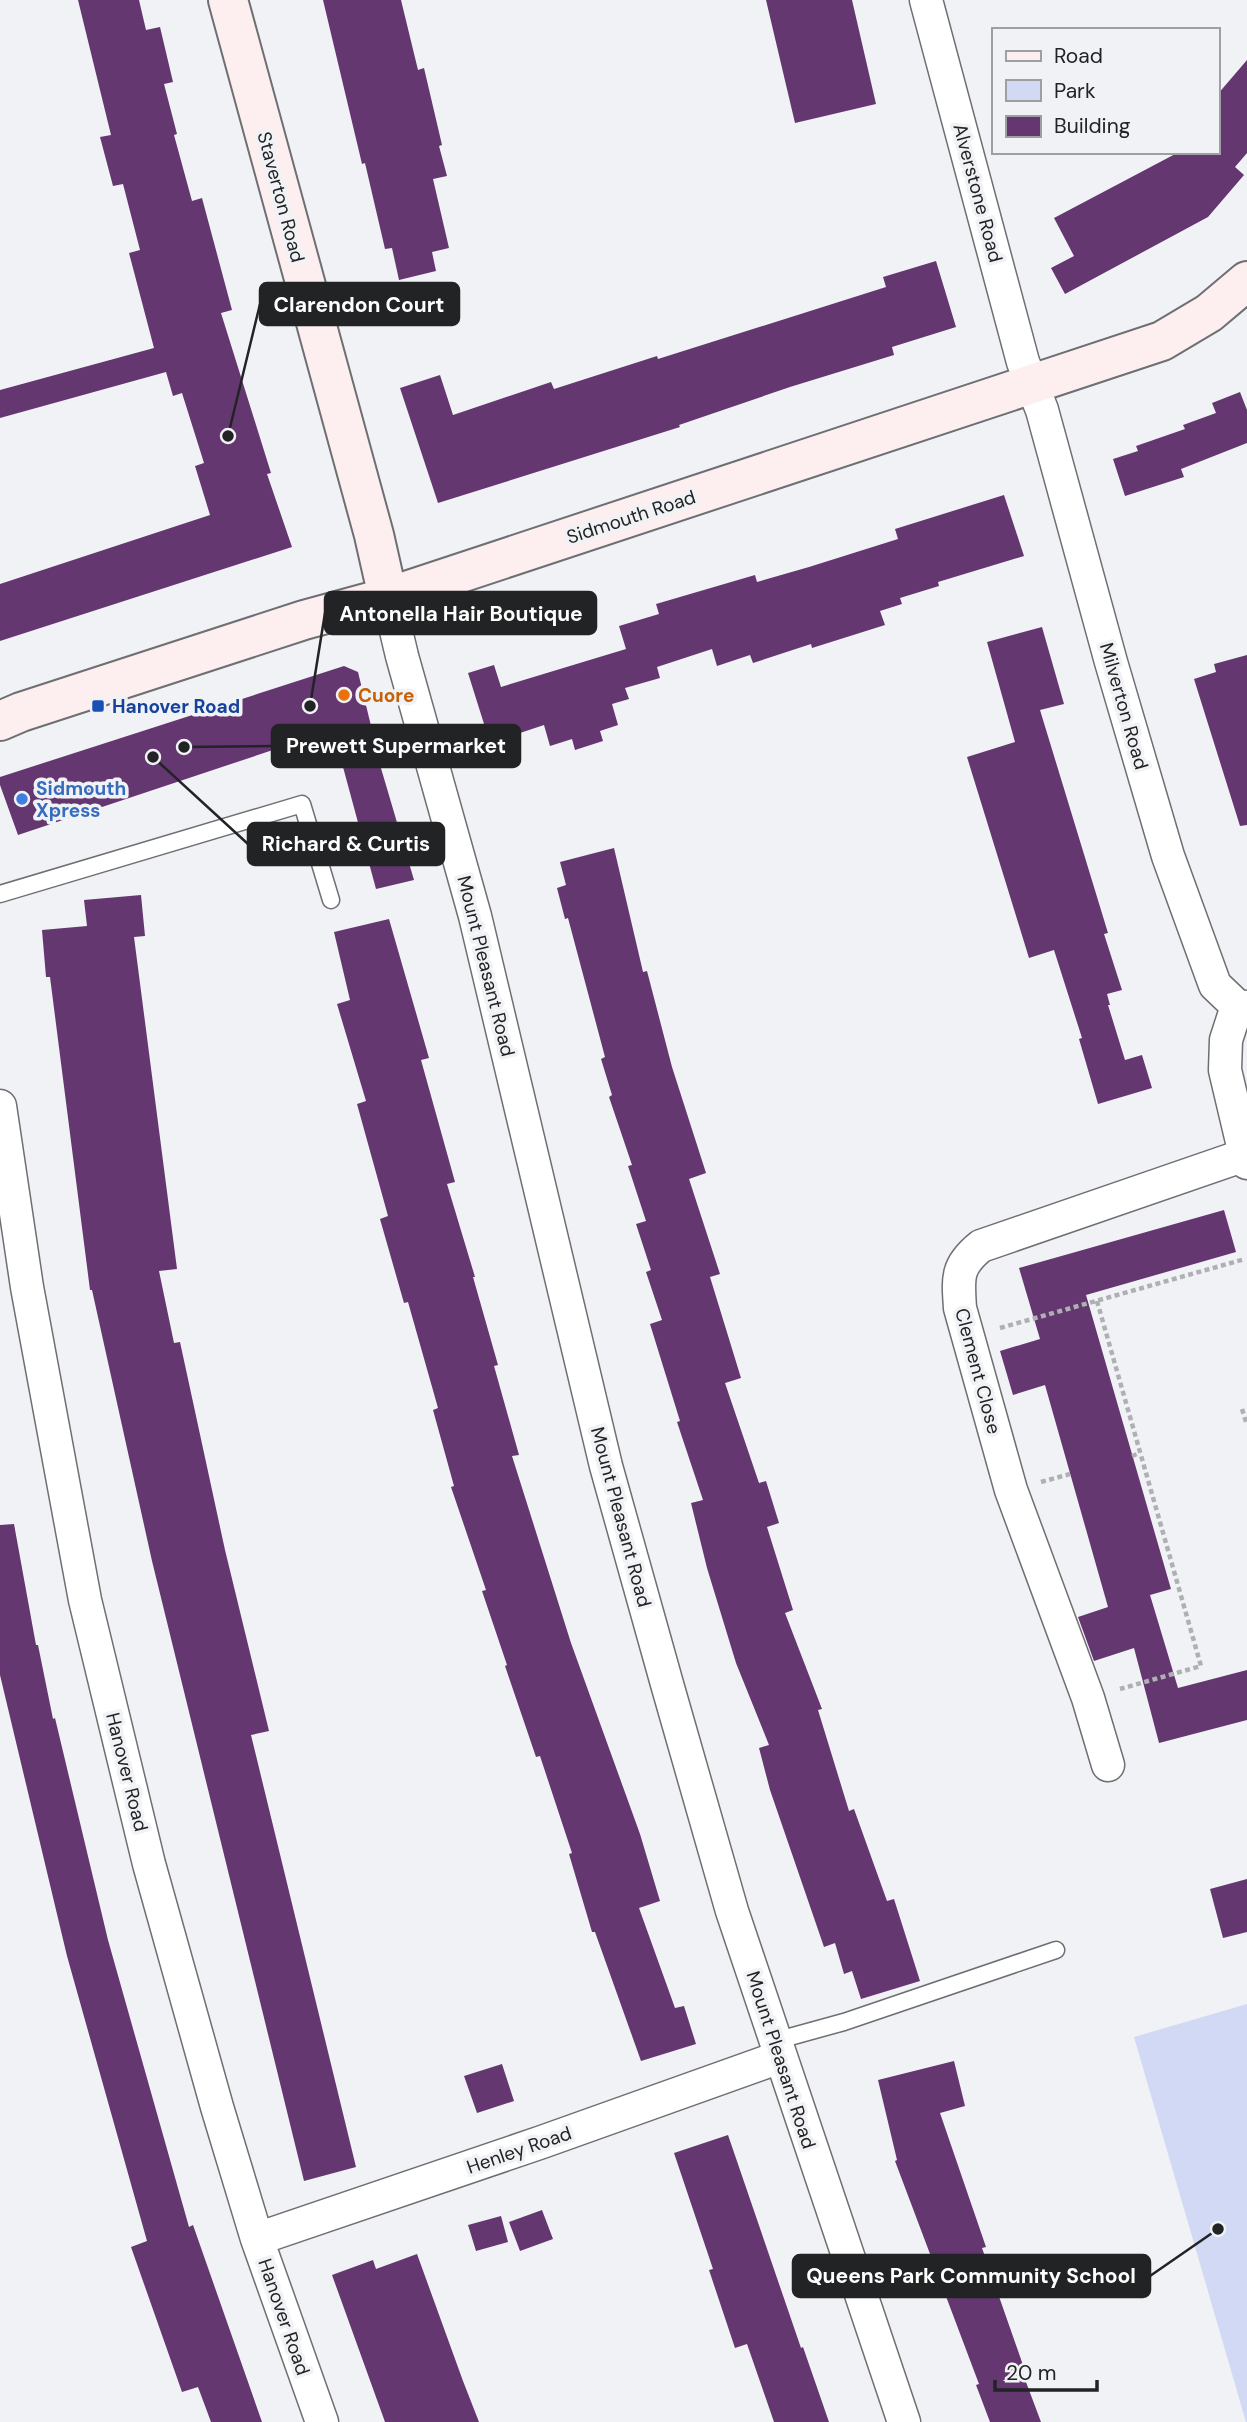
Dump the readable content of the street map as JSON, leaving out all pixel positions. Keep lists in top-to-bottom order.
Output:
{
  "streets": {
    "street": [
      "Alverstone Road",
      "Staverton Road",
      "Sidmouth Road",
      "Milverton Road",
      "Mount Pleasant Road",
      "Clement Close",
      "Hanover Road",
      "Henley Road"
    ]
  },
  "crossings": [
    ["Alverstone Road", "Sidmouth Road"],
    ["Alverstone Road", "Milverton Road"],
    ["Staverton Road", "Sidmouth Road"],
    ["Staverton Road", "Mount Pleasant Road"],
    ["Sidmouth Road", "Milverton Road"],
    ["Sidmouth Road", "Mount Pleasant Road"],
    ["Milverton Road", "Clement Close"],
    ["Mount Pleasant Road", "Henley Road"],
    ["Hanover Road", "Henley Road"]
  ],
  "places": {
    "other": [
      "Clarendon Court",
      "Cuore",
      "Antonella Hair Boutique",
      "Prewett Supermarket",
      "Richard & Curtis",
      "Sidmouth Xpress",
      "Queens Park Community School"
    ],
    "transit": ["Hanover Road"]
  },
  "legend": ["Road", "Park", "Building"],
  "scale_bar": "20 m"
}
